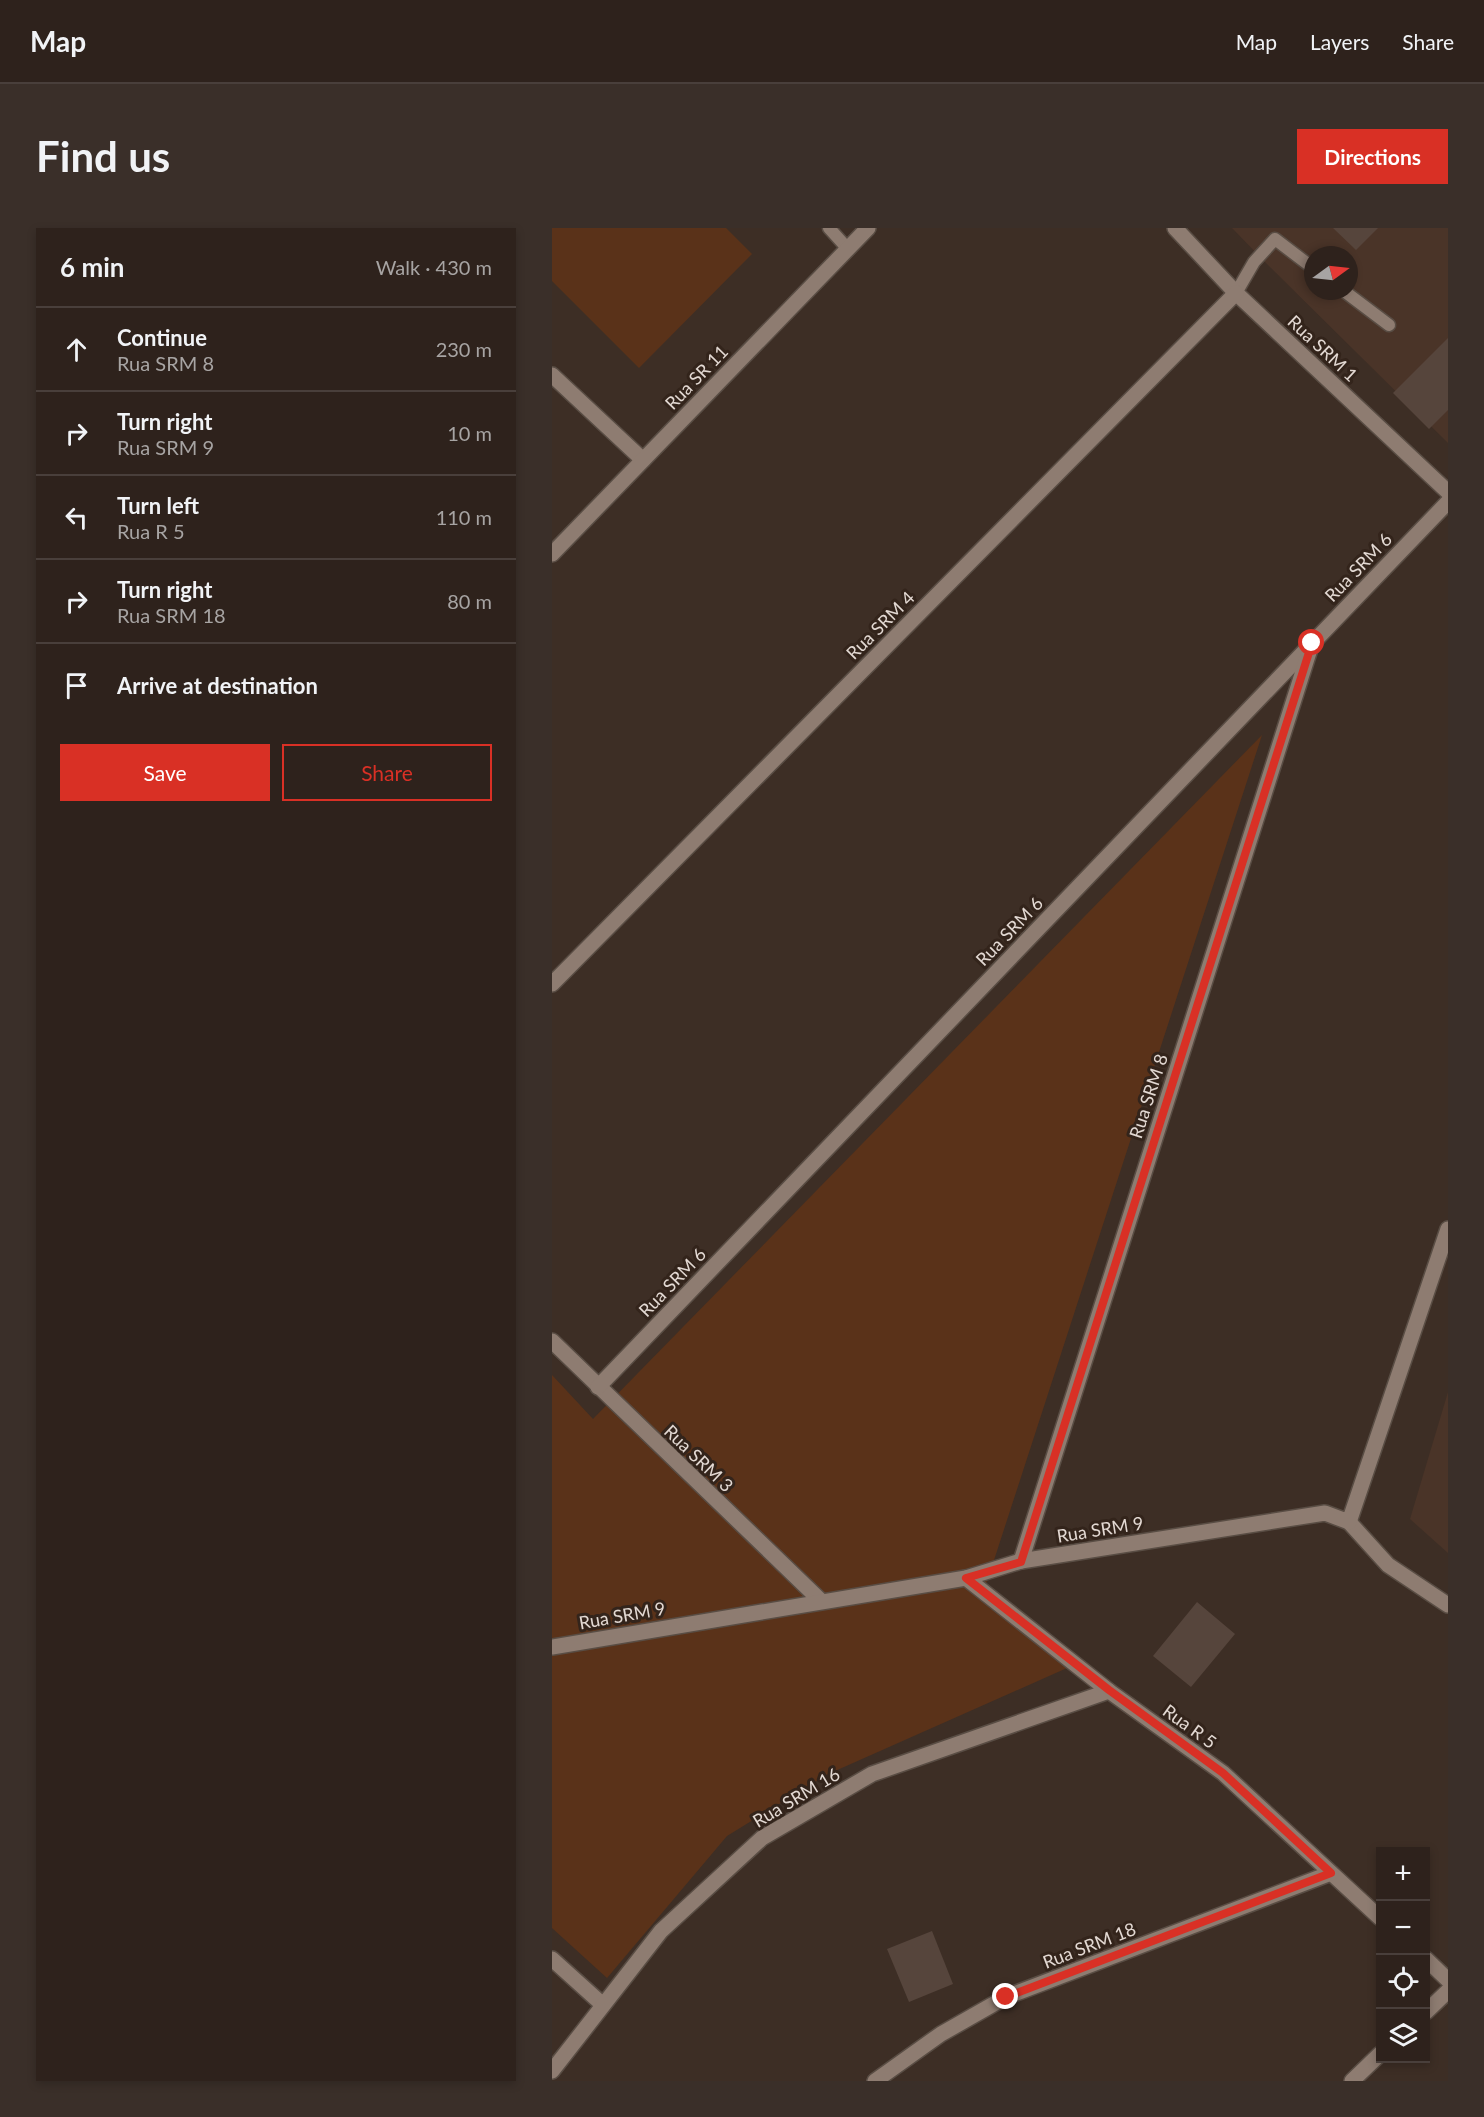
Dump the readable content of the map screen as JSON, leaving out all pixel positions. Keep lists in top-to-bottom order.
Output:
{
  "streets": {
    "street": [
      "Rua SRM 1",
      "Rua SR 11",
      "Rua SRM 6",
      "Rua SRM 4",
      "Rua SRM 8",
      "Rua SRM 3",
      "Rua SRM 9",
      "Rua R 5",
      "Rua SRM 16",
      "Rua SRM 18"
    ]
  },
  "crossings": [
    ["Rua SRM 1", "Rua SRM 4"],
    ["Rua SRM 6", "Rua SRM 8"],
    ["Rua SRM 6", "Rua SRM 3"],
    ["Rua SRM 8", "Rua SRM 9"],
    ["Rua SRM 3", "Rua SRM 9"],
    ["Rua SRM 9", "Rua R 5"],
    ["Rua R 5", "Rua SRM 16"],
    ["Rua R 5", "Rua SRM 18"]
  ],
  "north": "right",
  "page": {
    "header": "Map",
    "nav": ["Map", "Layers", "Share"],
    "buttons": [
      "Directions",
      ["Save", "Share"]
    ],
    "title": "Find us",
    "heading": ["6 min", "Walk · 430 m"],
    "list": [
      ["Continue", "Rua SRM 8", "230 m"],
      ["Turn right", "Rua SRM 9", "10 m"],
      ["Turn left", "Rua R 5", "110 m"],
      ["Turn right", "Rua SRM 18", "80 m"],
      "Arrive at destination"
    ],
    "map_buttons": ["+", "−"]
  }
}
